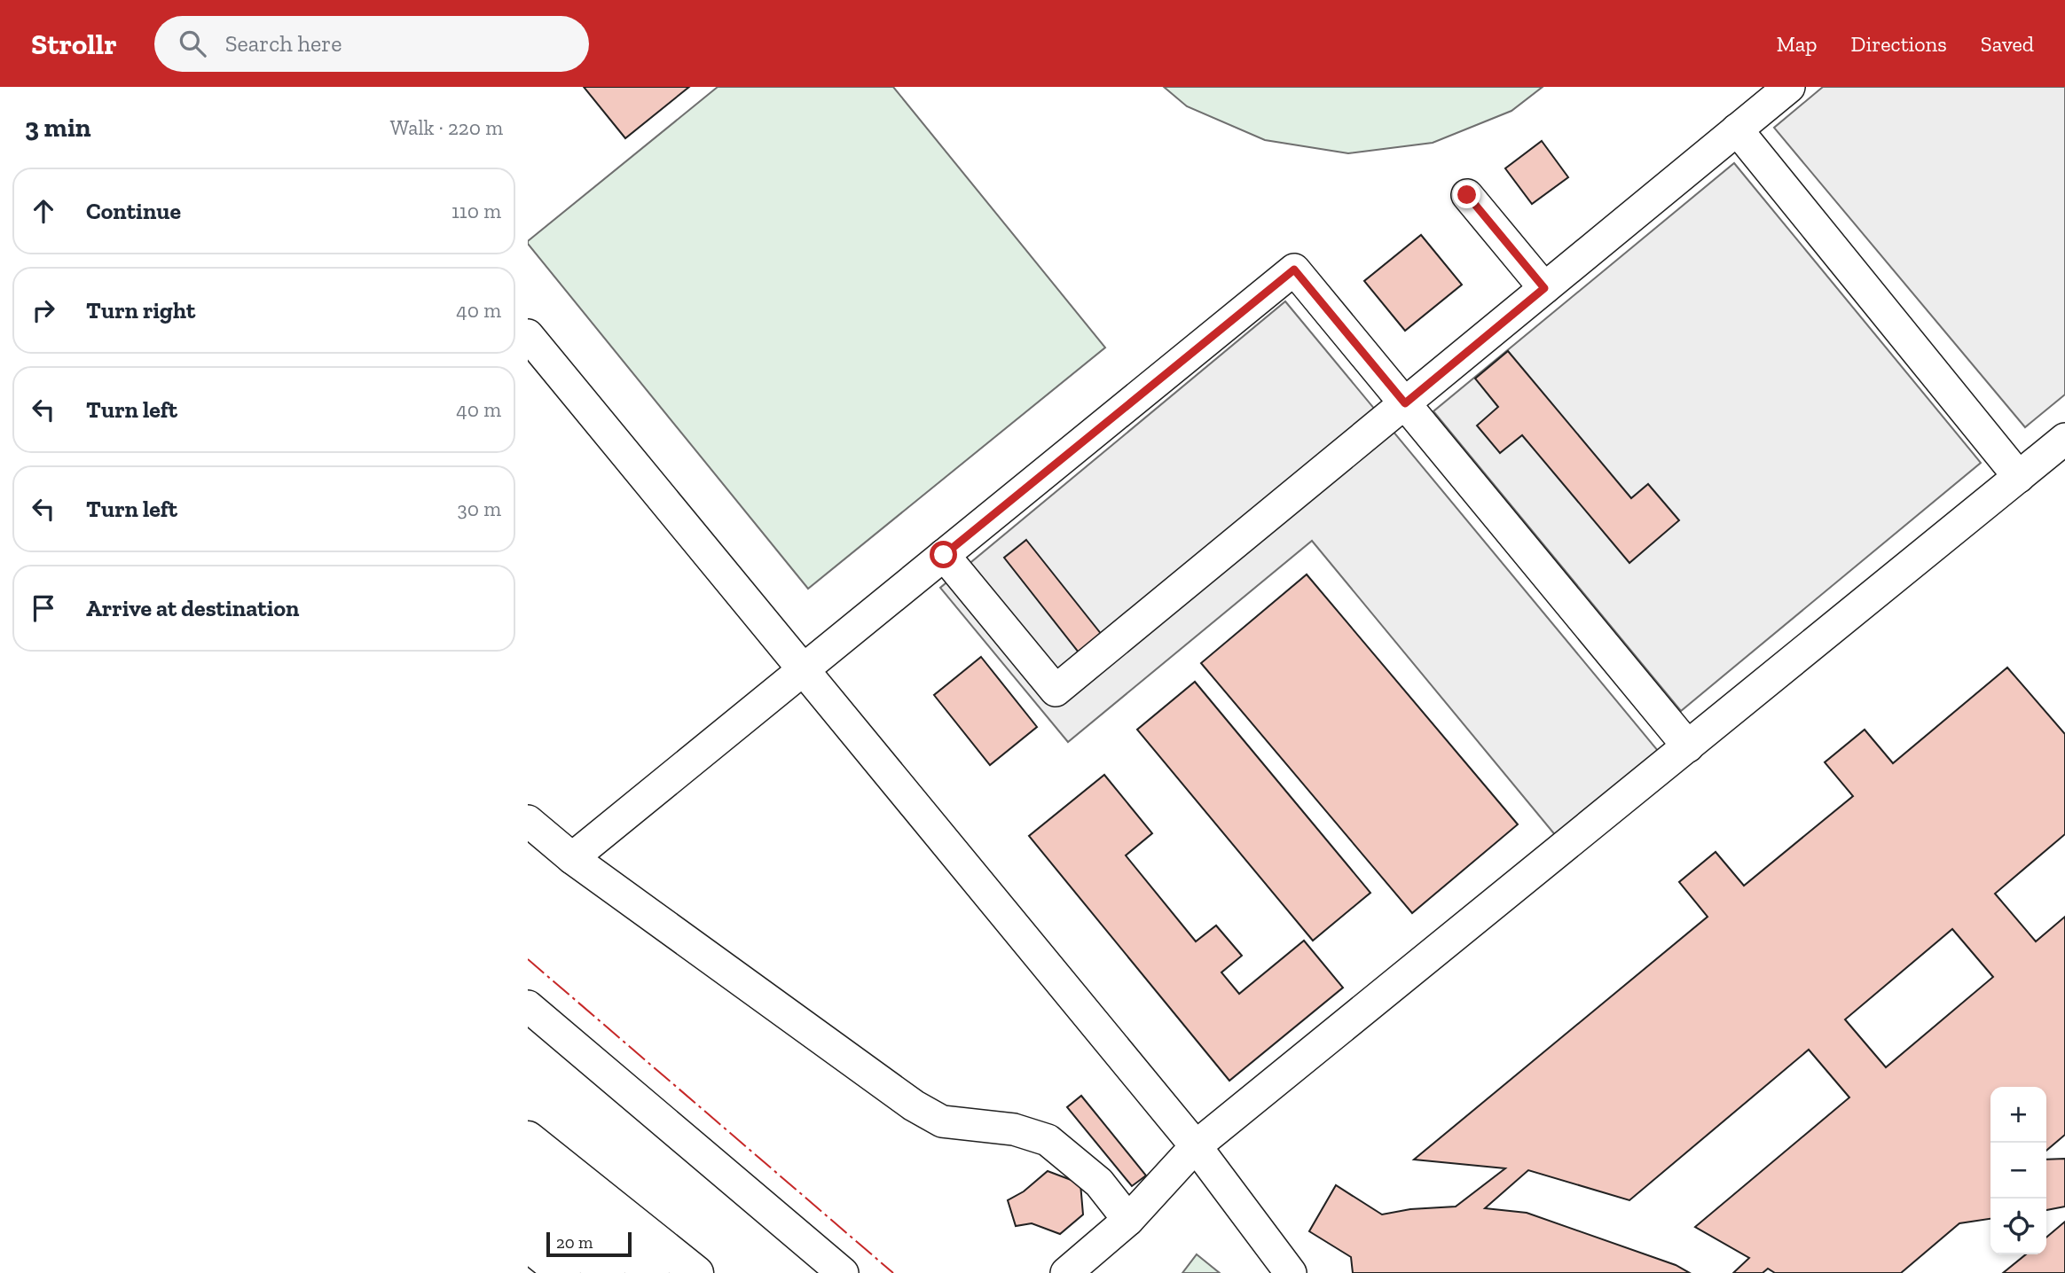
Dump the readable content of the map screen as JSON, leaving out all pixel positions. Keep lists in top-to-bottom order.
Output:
{
  "scale_bar": "20 m",
  "page": {
    "header": "Strollr",
    "search": "Search here",
    "nav": ["Map", "Directions", "Saved"],
    "heading": ["3 min", "Walk · 220 m"],
    "list": [
      ["Continue", "110 m"],
      ["Turn right", "40 m"],
      ["Turn left", "40 m"],
      ["Turn left", "30 m"],
      "Arrive at destination"
    ],
    "map_buttons": ["+", "−"],
    "scale": "20 m"
  }
}
